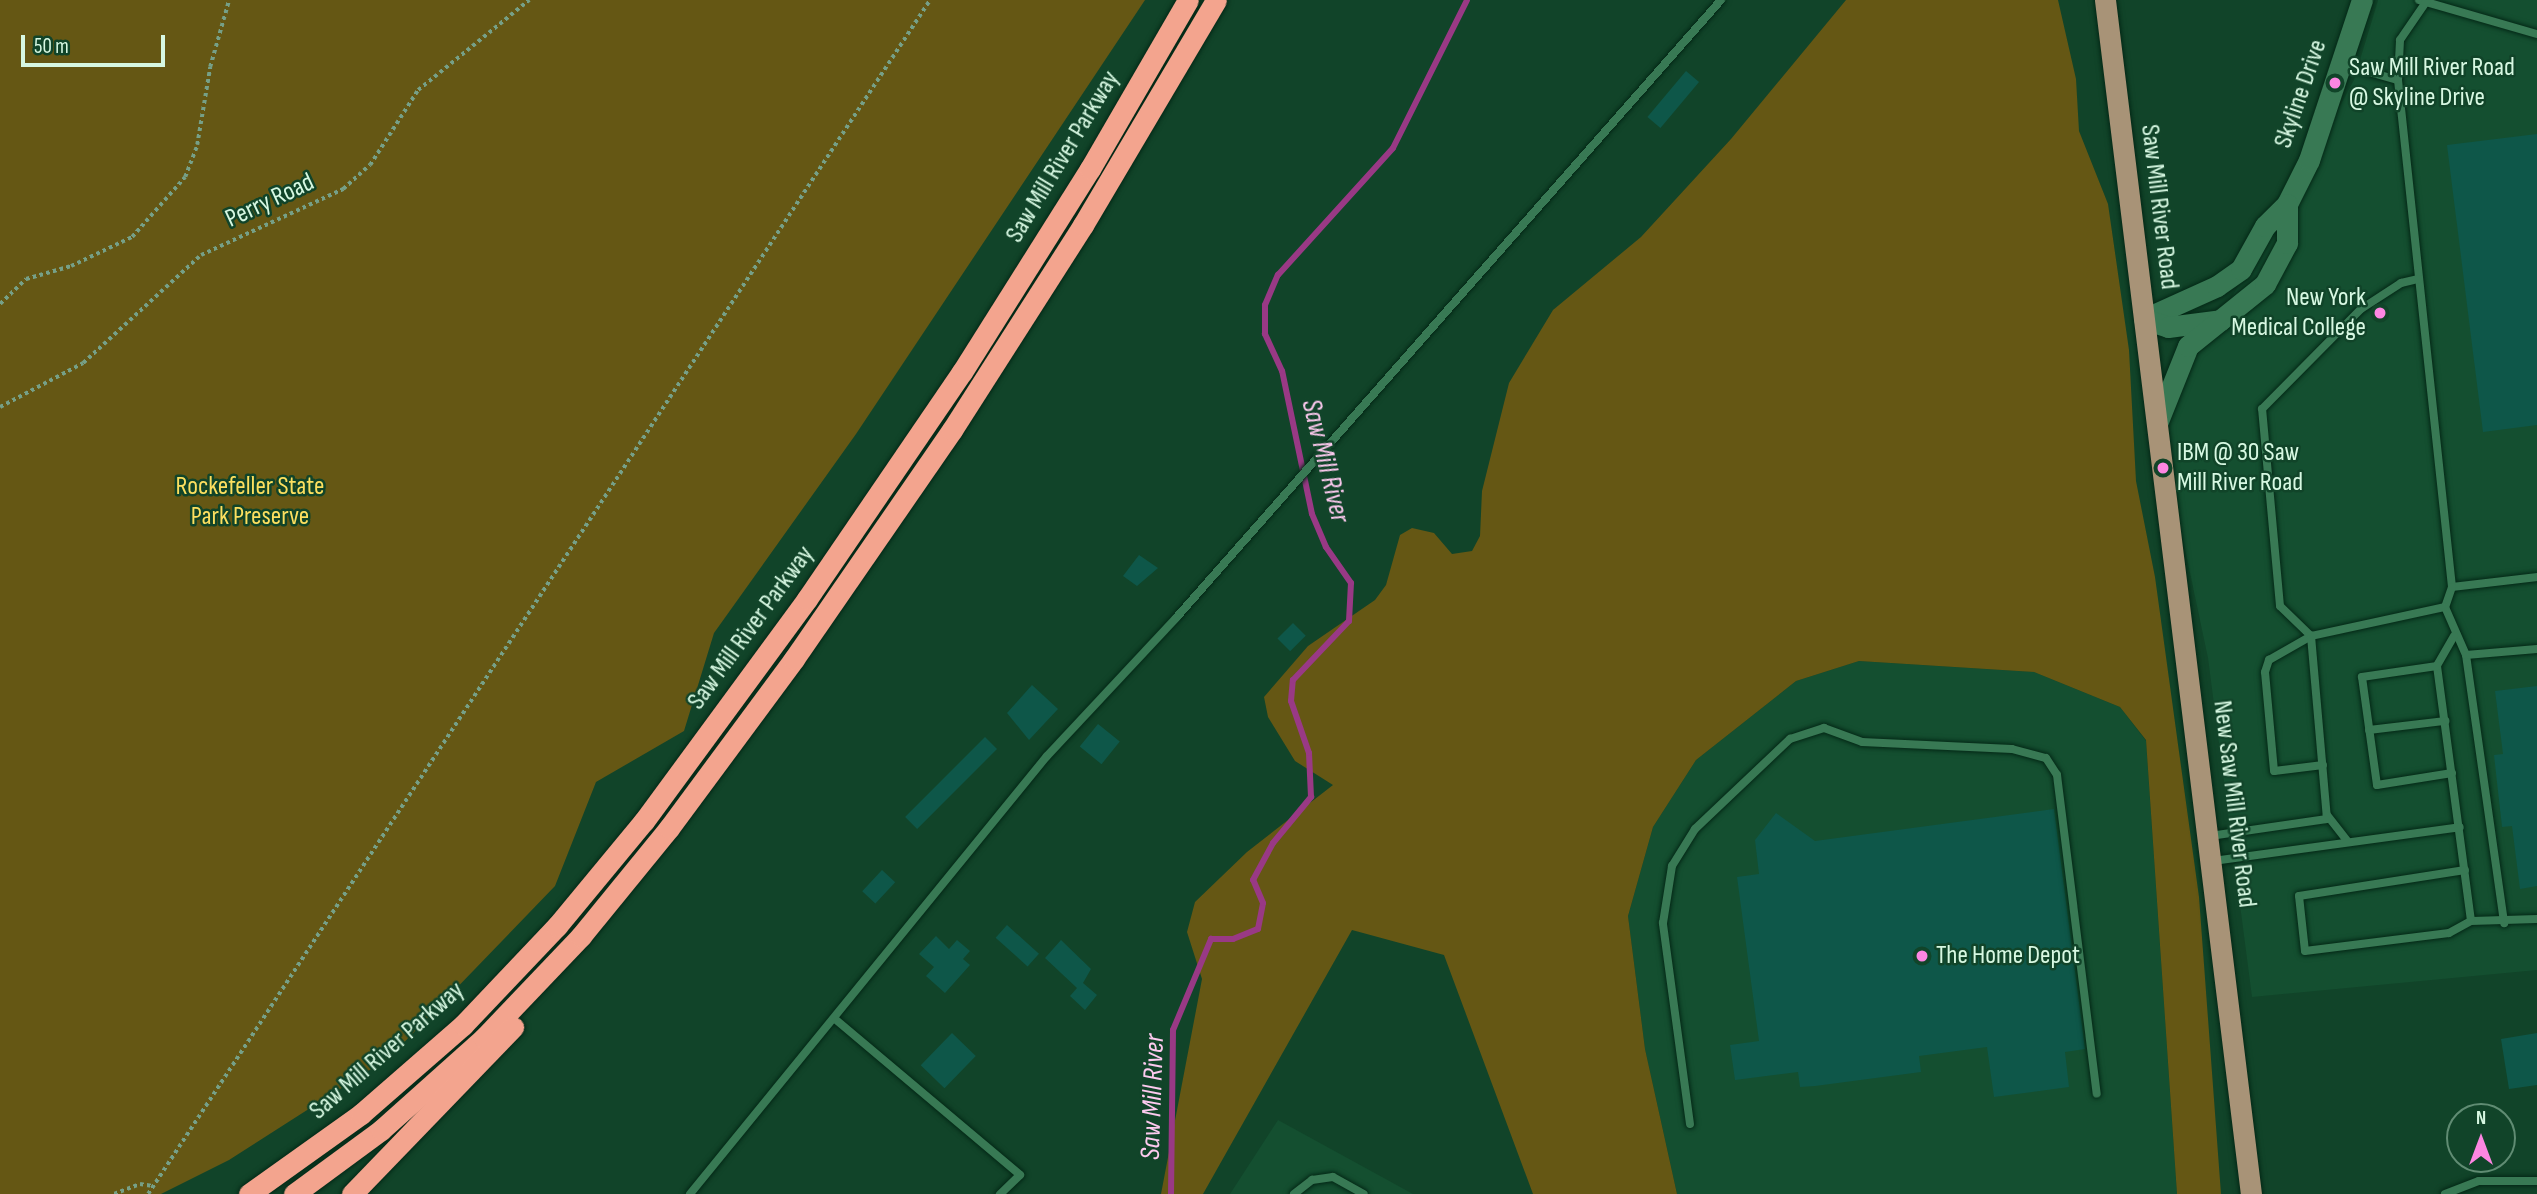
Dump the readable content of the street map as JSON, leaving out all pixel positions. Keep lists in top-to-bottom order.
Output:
{
  "streets": {
    "highway": ["Saw Mill River Parkway"],
    "main road": ["Saw Mill River Road", "New Saw Mill River Road"],
    "street": ["Skyline Drive"],
    "path": ["Perry Road"]
  },
  "crossings": [
    ["Skyline Drive", "Saw Mill River Road"],
    ["Skyline Drive", "New Saw Mill River Road"],
    ["Saw Mill River Road", "New Saw Mill River Road"]
  ],
  "water": ["Saw Mill River"],
  "parks": ["Rockefeller State Park Preserve"],
  "places": [
    "Saw Mill River Road @ Skyline Drive",
    "New York Medical College",
    "IBM @ 30 Saw Mill River Road",
    "The Home Depot"
  ],
  "scale_bar": "50 m",
  "north": "top"
}
